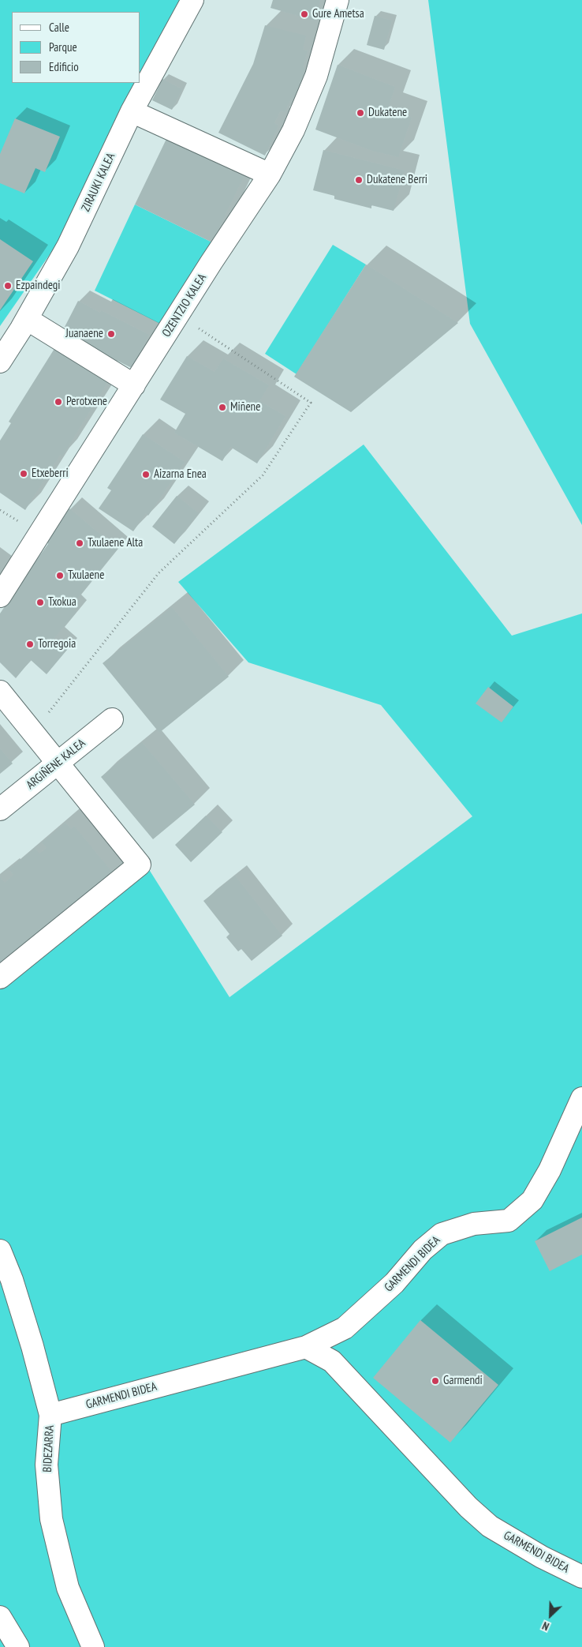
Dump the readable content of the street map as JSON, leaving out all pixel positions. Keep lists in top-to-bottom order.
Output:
{
  "streets": {
    "street": [
      "ZIRAUKI KALEA",
      "OZENTZIO KALEA",
      "ARGIÑENE KALEA",
      "GARMENDI BIDEA",
      "BIDEZARRA"
    ]
  },
  "crossings": [
    ["GARMENDI BIDEA", "BIDEZARRA"]
  ],
  "places": [
    "Gure Ametsa",
    "Dukatene",
    "Dukatene Berri",
    "Ezpaindegi",
    "Juanaene",
    "Perotxene",
    "Miñene",
    "Etxeberri",
    "Aizarna Enea",
    "Txulaene Alta",
    "Txulaene",
    "Txokua",
    "Torregoia",
    "Garmendi"
  ],
  "legend": ["Calle", "Parque", "Edificio"],
  "north": "bottom left"
}
